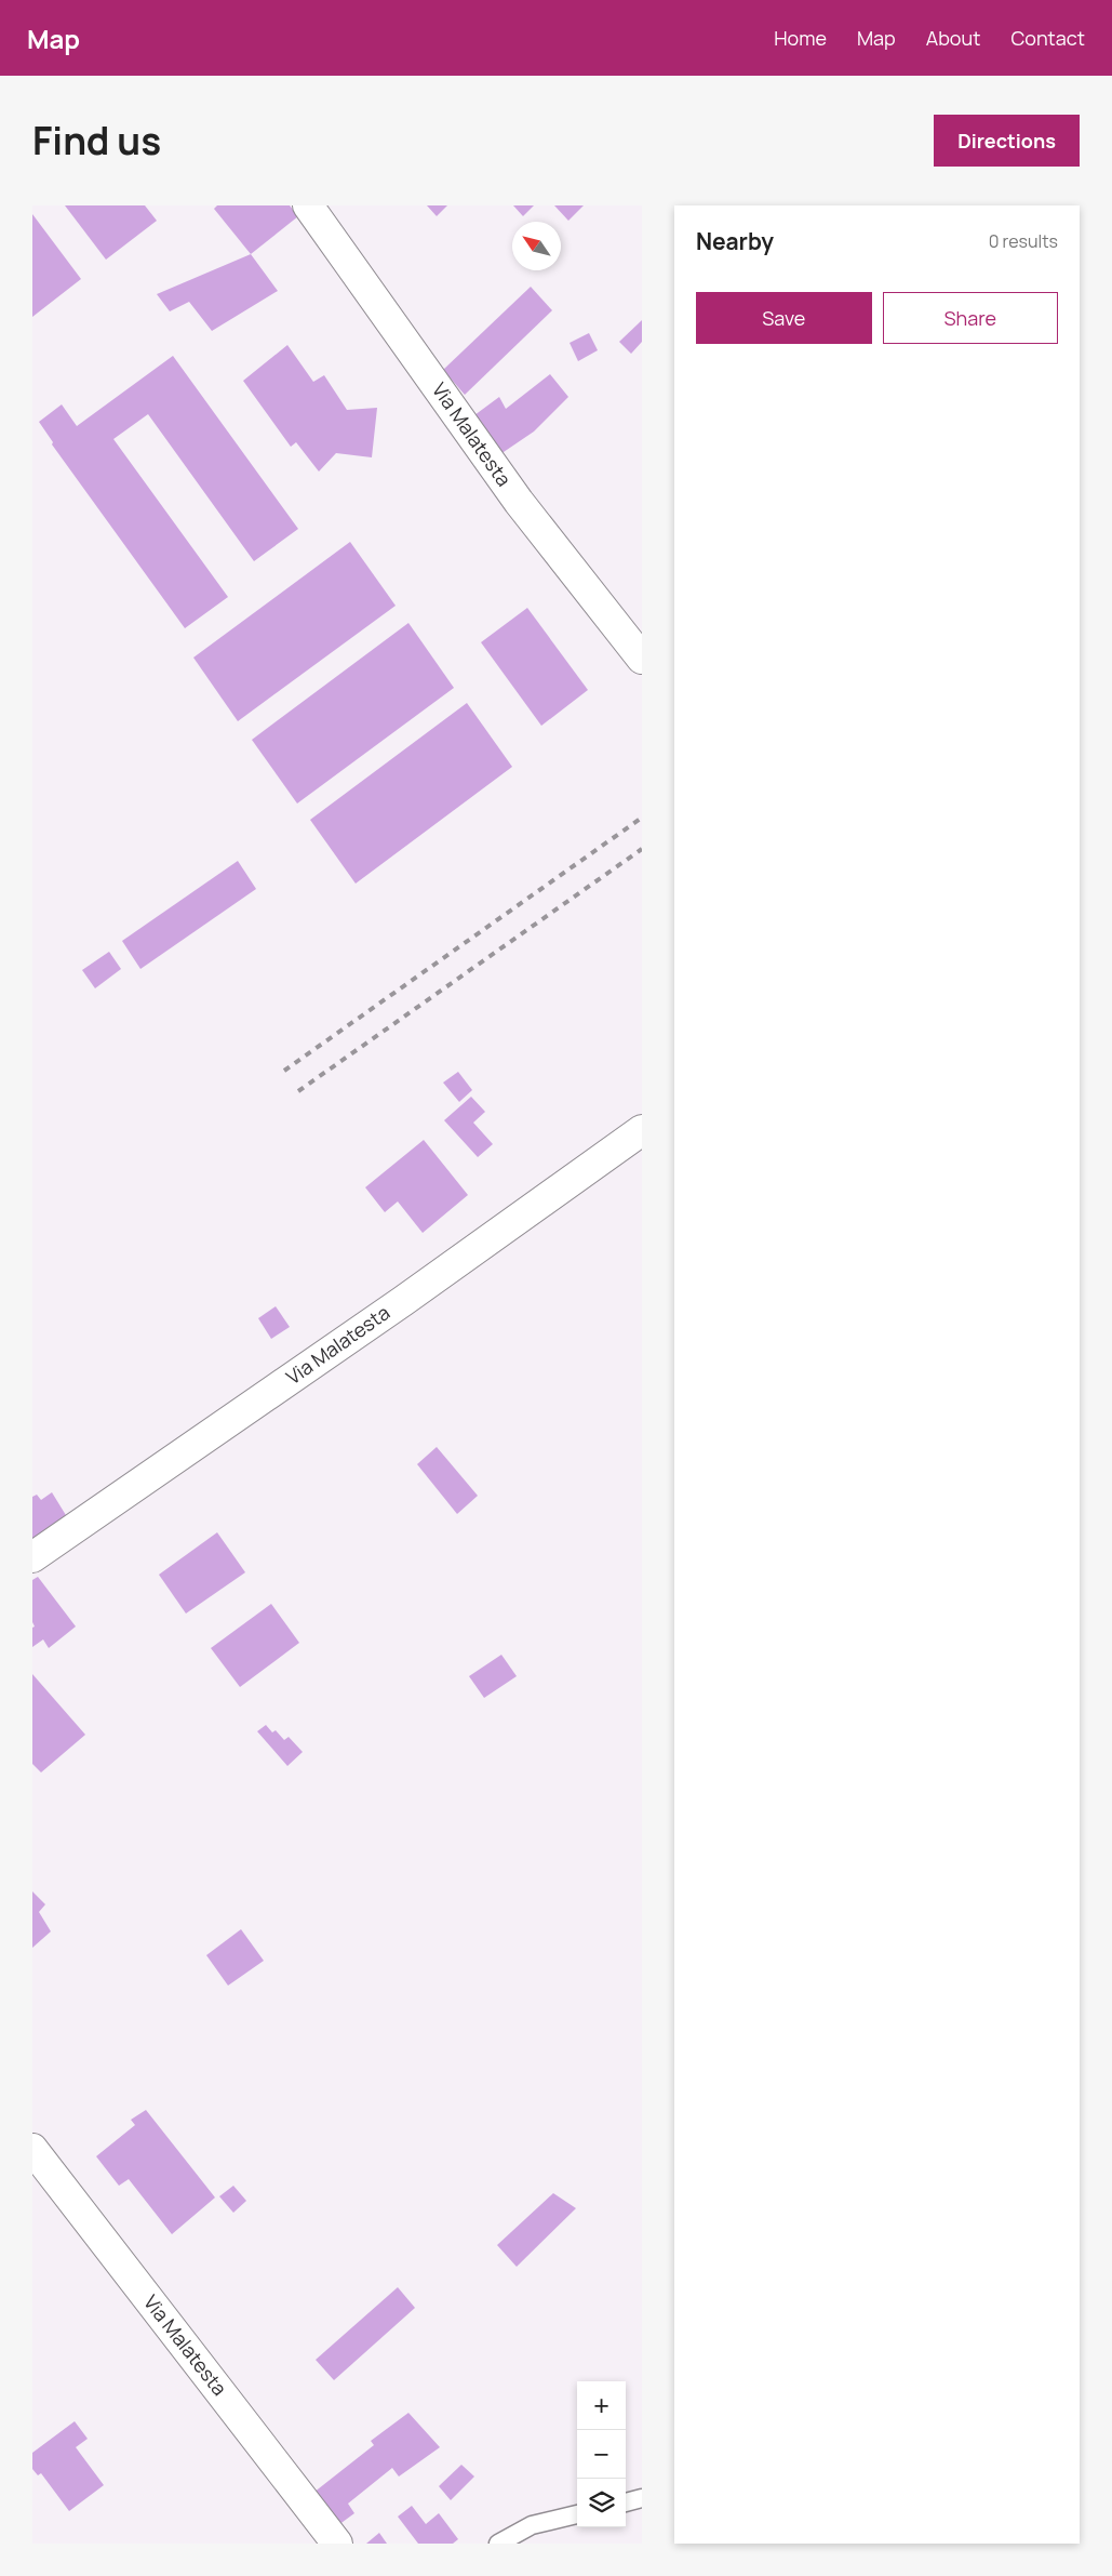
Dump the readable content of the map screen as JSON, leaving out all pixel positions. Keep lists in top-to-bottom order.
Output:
{
  "streets": {
    "street": ["Via Malatesta"]
  },
  "north": "top left",
  "page": {
    "header": "Map",
    "nav": [
      "Home",
      "Map",
      "About",
      "Contact"
    ],
    "title": "Find us",
    "buttons": [
      "Directions",
      ["Save", "Share"]
    ],
    "heading": ["Nearby", "0 results"],
    "map_buttons": ["+", "−"]
  }
}
